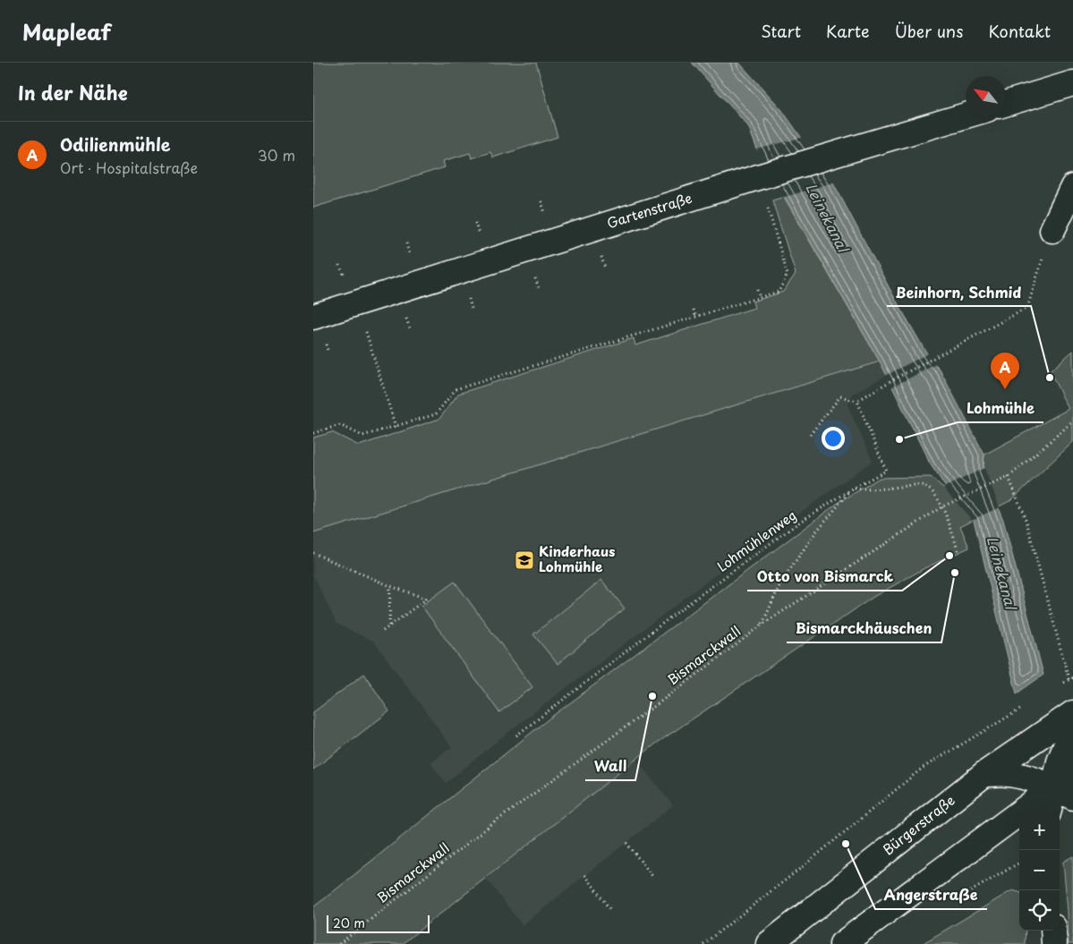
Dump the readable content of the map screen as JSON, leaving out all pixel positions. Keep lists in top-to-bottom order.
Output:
{
  "streets": {
    "main road": ["Gartenstraße", "Bürgerstraße"],
    "path": ["Lohmühlenweg", "Bismarckwall"]
  },
  "water": ["Leinekanal"],
  "places": {
    "other": [
      "Beinhorn, Schmid",
      "Lohmühle",
      "Otto von Bismarck",
      "Bismarckhäuschen",
      "Wall",
      "Angerstraße"
    ],
    "school or university": ["Kinderhaus Lohmühle"]
  },
  "scale_bar": "20 m",
  "north": "top left",
  "page": {
    "header": "Mapleaf",
    "nav": [
      "Start",
      "Karte",
      "Über uns",
      "Kontakt"
    ],
    "heading": "In der Nähe",
    "list": [
      {
        "mark": "A",
        "name": "Odilienmühle",
        "note": "Ort · Hospitalstraße",
        "value": "30 m"
      }
    ],
    "pins": "A",
    "map_buttons": ["+", "−"],
    "scale": "20 m"
  }
}
